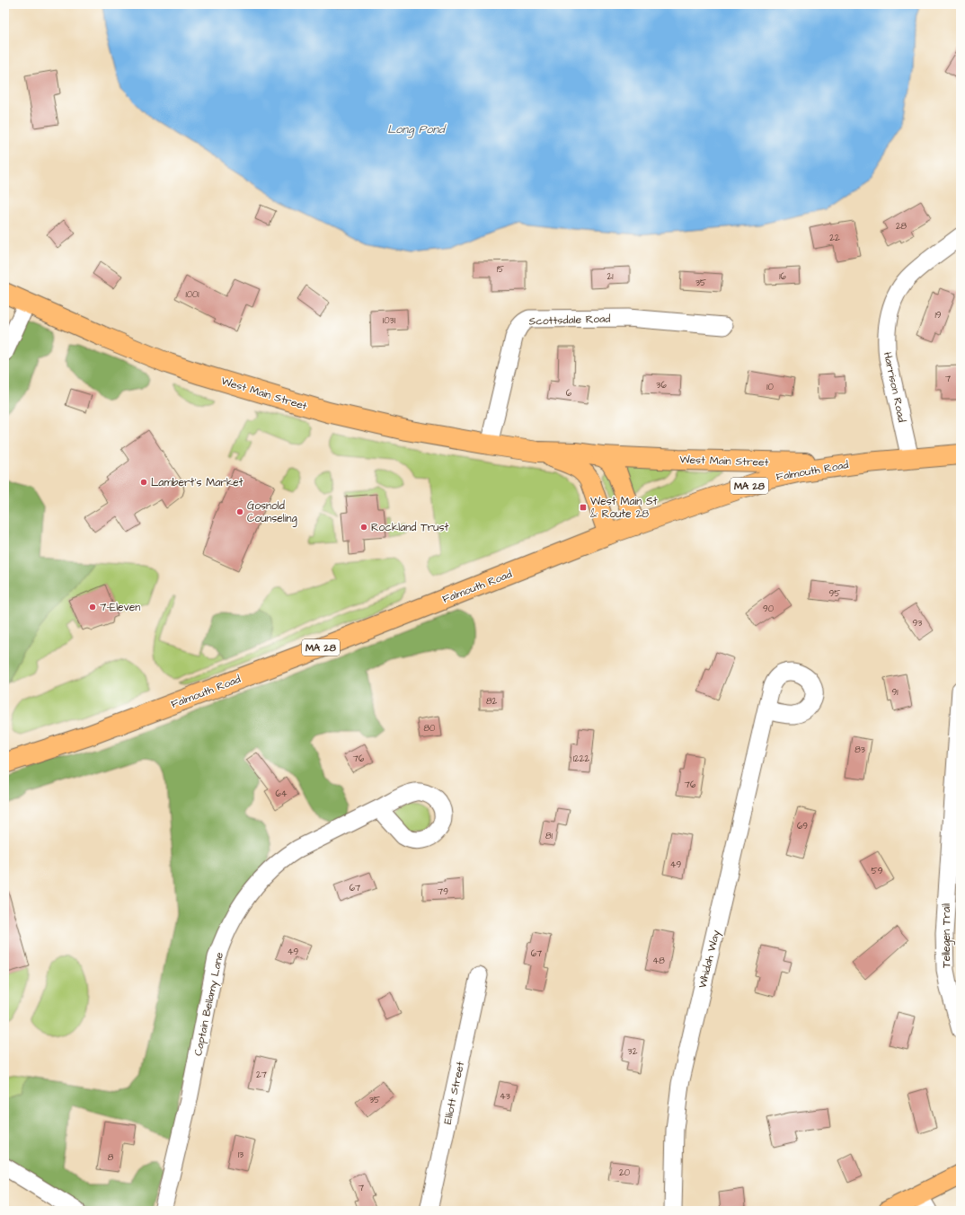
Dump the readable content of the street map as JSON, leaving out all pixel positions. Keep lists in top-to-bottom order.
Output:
{
  "streets": {
    "main road": ["West Main Street", "Falmouth Road", "MA 28"],
    "street": [
      "Scottsdale Road",
      "Harrison Road",
      "Tellegen Trail",
      "Whidah Way",
      "Captain Bellamy Lane",
      "Elliott Street"
    ]
  },
  "crossings": [
    ["Scottsdale Road", "West Main Street"],
    ["Harrison Road", "Falmouth Road"],
    ["West Main Street", "Falmouth Road"]
  ],
  "water": ["Long Pond"],
  "places": {
    "other": [
      "Lambert's Market",
      "Gosnold Counseling",
      "Rockland Trust",
      "7-Eleven"
    ],
    "transit": ["West Main St & Route 28"]
  },
  "house_numbers": [
    "28",
    "22",
    "15",
    "21",
    "16",
    "35",
    "1001",
    "19",
    "1031",
    "7",
    "36",
    "10",
    "6",
    "95",
    "90",
    "93",
    "91",
    "82",
    "80",
    "83",
    "76",
    "1222",
    "76",
    "64",
    "69",
    "81",
    "49",
    "59",
    "67",
    "79",
    "49",
    "67",
    "48",
    "32",
    "27",
    "43",
    "35",
    "13",
    "8",
    "20",
    "7"
  ]
}
